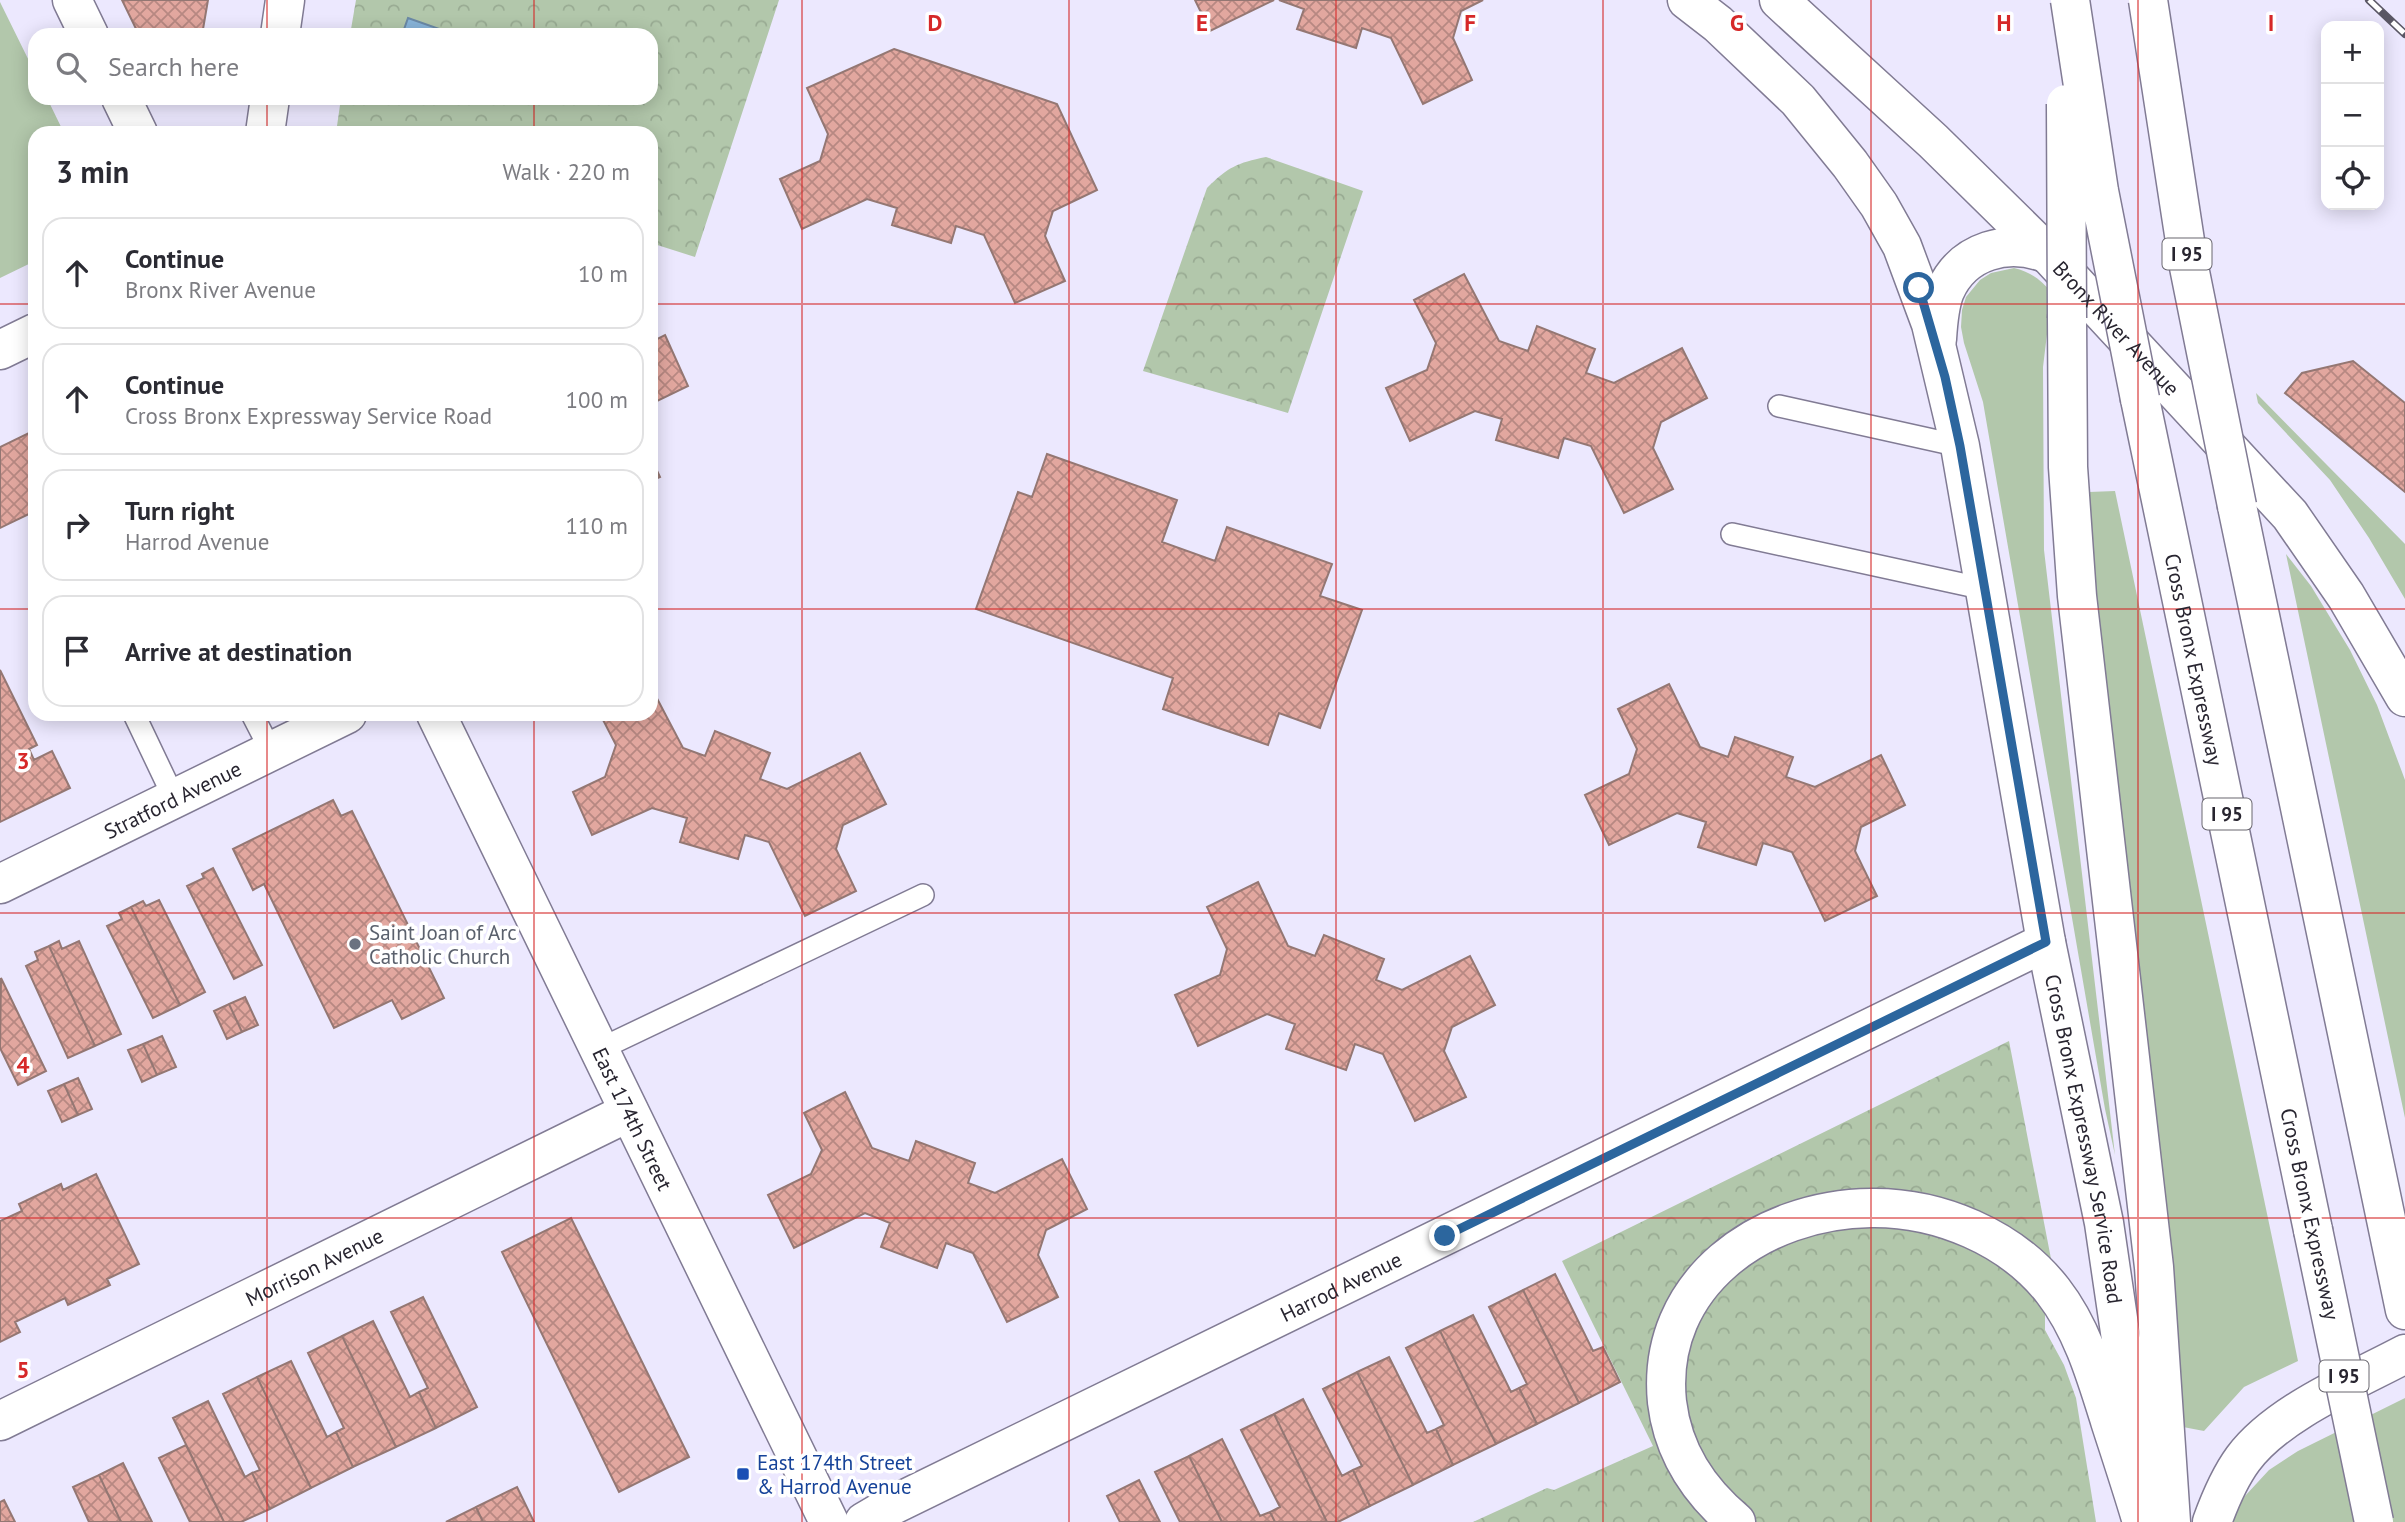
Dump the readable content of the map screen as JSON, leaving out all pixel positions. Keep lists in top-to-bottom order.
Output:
{
  "streets": {
    "main road": [
      "I 95",
      "Bronx River Avenue",
      "Cross Bronx Expressway",
      "Stratford Avenue",
      "East 174th Street",
      "Cross Bronx Expressway Service Road",
      "Morrison Avenue",
      "Harrod Avenue"
    ]
  },
  "crossings": [
    ["East 174th Street", "Morrison Avenue"],
    ["Cross Bronx Expressway Service Road", "Harrod Avenue"]
  ],
  "places": {
    "other": ["Saint Joan of Arc Catholic Church"],
    "transit": ["East 174th Street & Harrod Avenue"]
  },
  "page": {
    "map_buttons": ["+", "−"],
    "search": "Search here",
    "heading": ["3 min", "Walk · 220 m"],
    "list": [
      ["Continue", "Bronx River Avenue", "10 m"],
      ["Continue", "Cross Bronx Expressway Service Road", "100 m"],
      ["Turn right", "Harrod Avenue", "110 m"],
      "Arrive at destination"
    ]
  },
  "grid": {
    "columns": [
      "D",
      "E",
      "F",
      "G",
      "H",
      "I"
    ],
    "rows": ["3", "4", "5"]
  }
}
